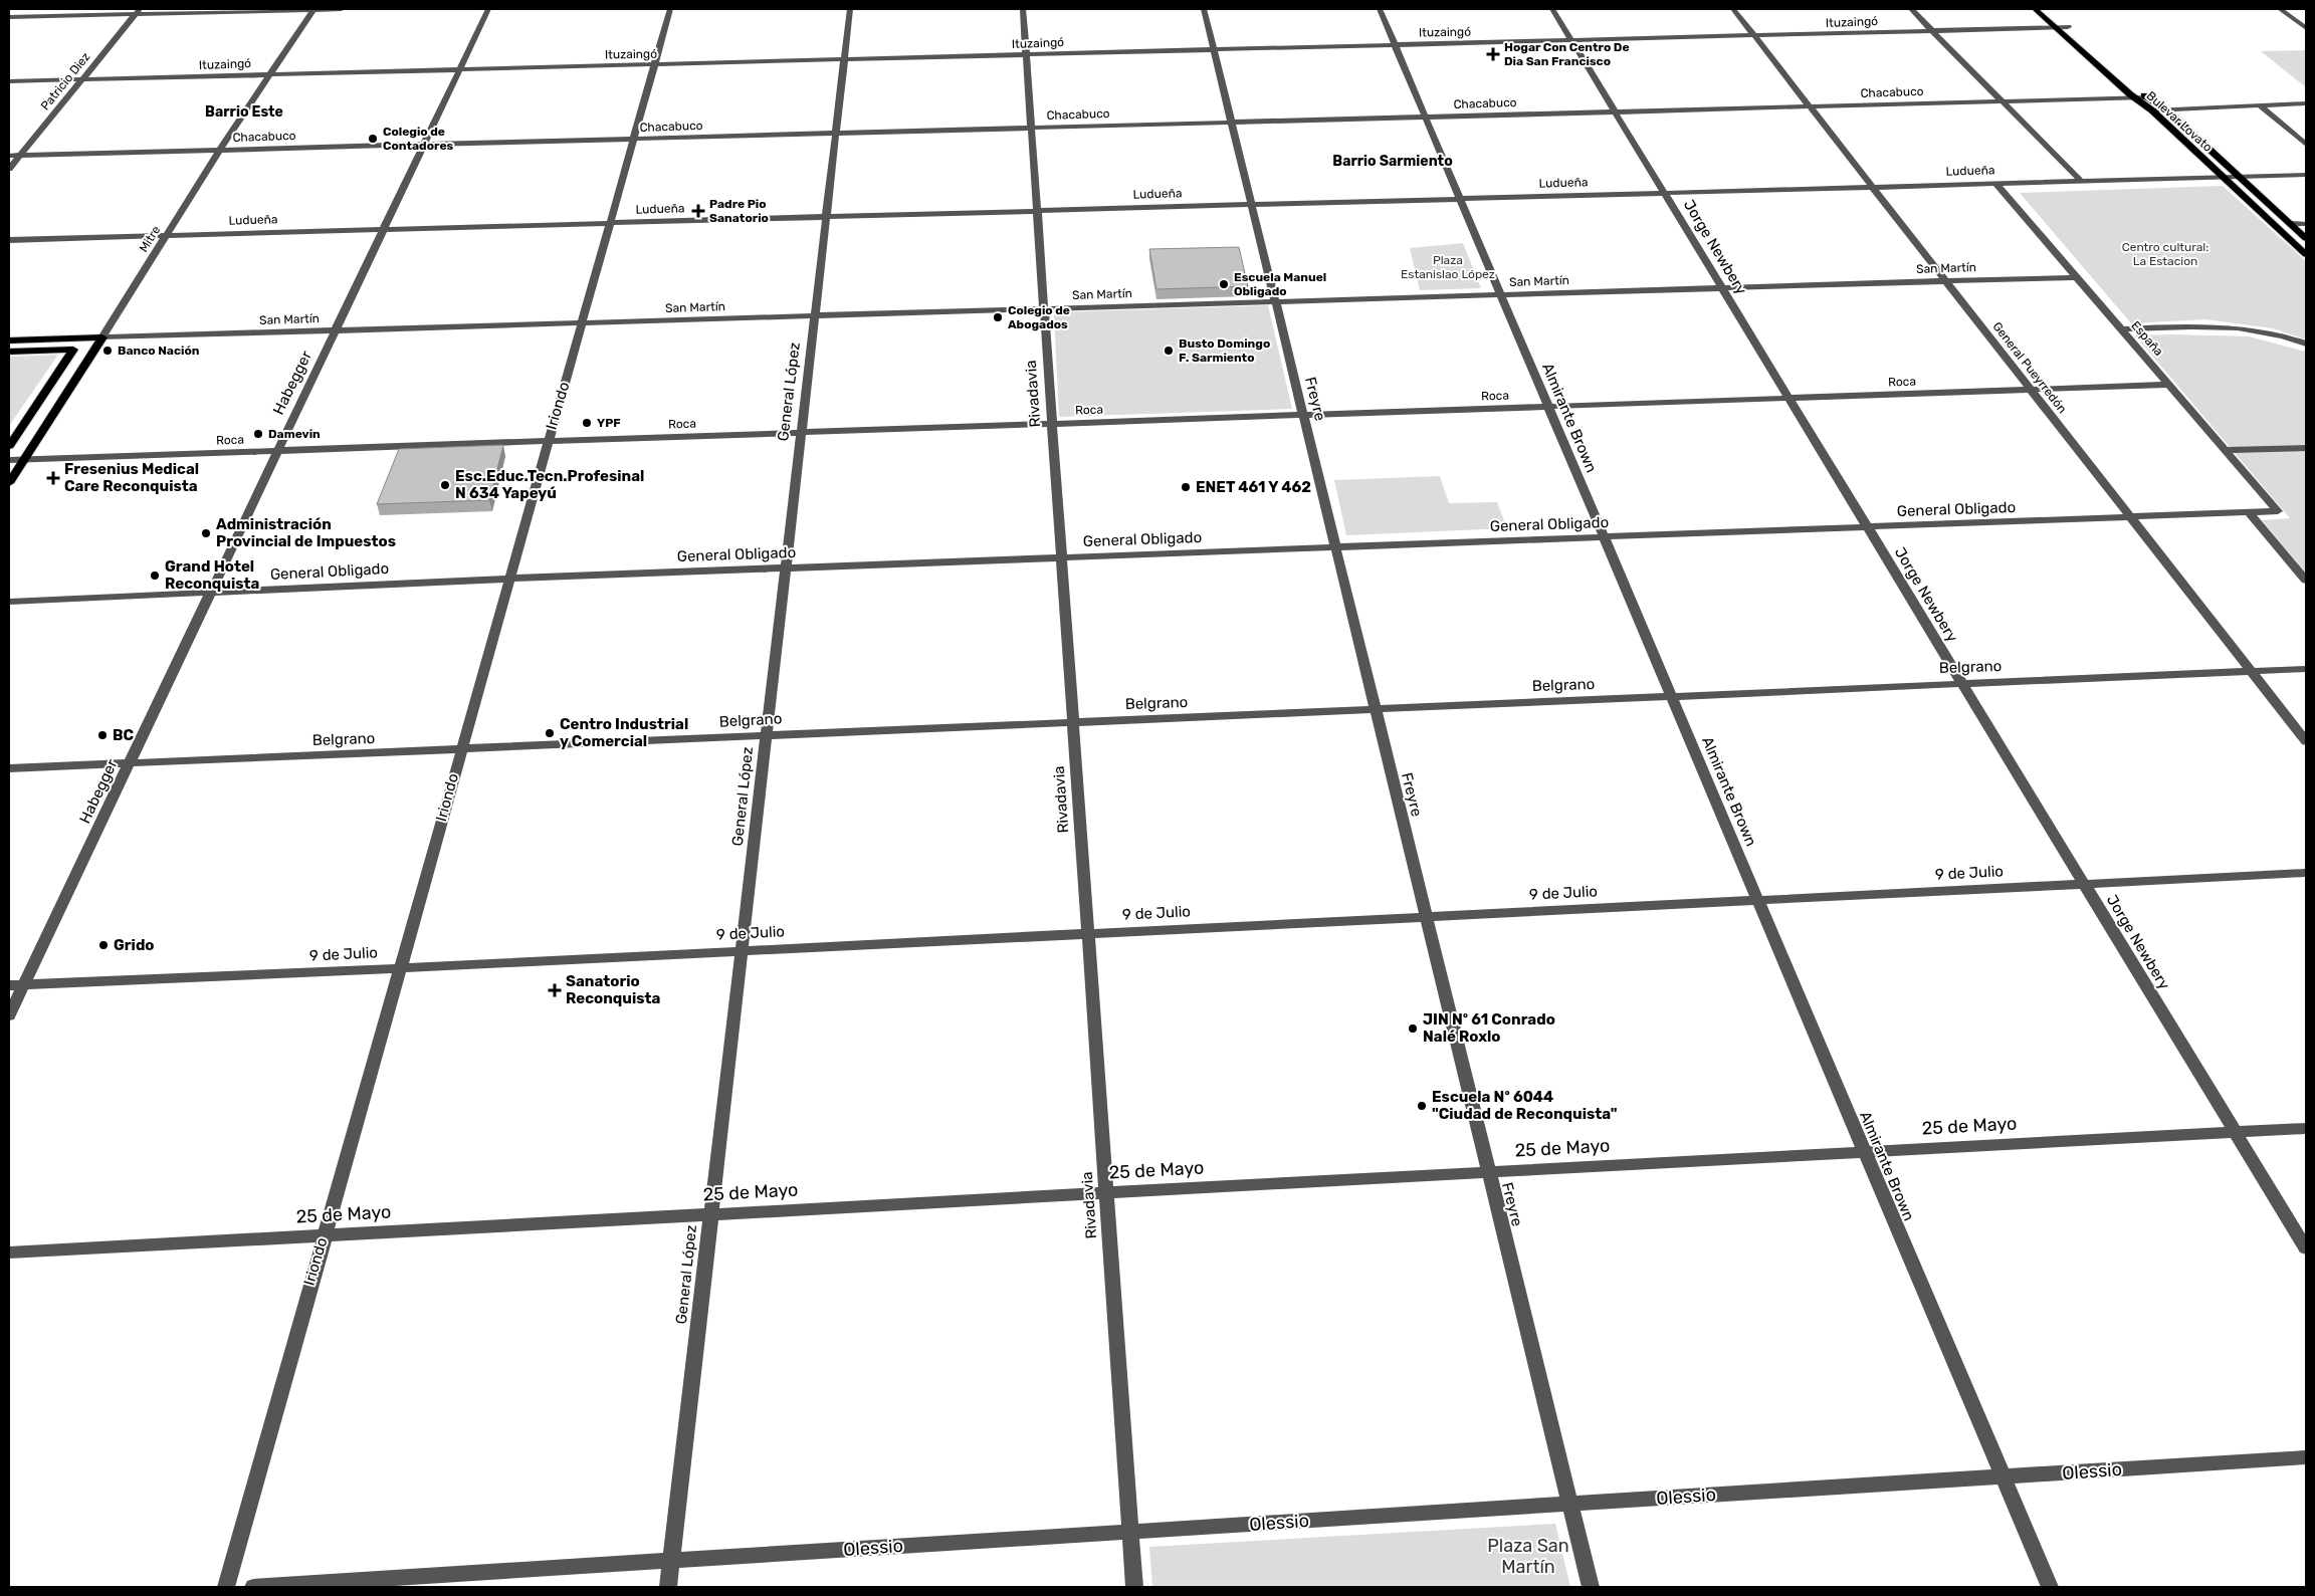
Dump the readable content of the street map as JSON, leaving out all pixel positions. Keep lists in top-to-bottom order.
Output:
{
  "streets": {
    "main road": ["Bulevar Lovato", "Mitre", "San Martín"],
    "street": [
      "Ituzaingó",
      "Patricio Diez",
      "Chacabuco",
      "Ludueña",
      "Jorge Newbery",
      "España",
      "General Pueyrredón",
      "Roca",
      "Habegger",
      "General López",
      "Rivadavia",
      "Freyre",
      "Iriondo",
      "Almirante Brown",
      "General Obligado",
      "Belgrano",
      "9 de Julio",
      "25 de Mayo",
      "Olessio"
    ]
  },
  "crossings": [
    ["Ituzaingó", "Patricio Diez"],
    ["Ituzaingó", "Bulevar Lovato"],
    ["Ituzaingó", "Mitre"],
    ["Ituzaingó", "Jorge Newbery"],
    ["Ituzaingó", "General Pueyrredón"],
    ["Ituzaingó", "Habegger"],
    ["Ituzaingó", "General López"],
    ["Ituzaingó", "Rivadavia"],
    ["Ituzaingó", "Freyre"],
    ["Ituzaingó", "Iriondo"],
    ["Ituzaingó", "Almirante Brown"],
    ["Patricio Diez", "Chacabuco"],
    ["Chacabuco", "Bulevar Lovato"],
    ["Chacabuco", "Mitre"],
    ["Chacabuco", "Jorge Newbery"],
    ["Chacabuco", "General Pueyrredón"],
    ["Chacabuco", "Habegger"],
    ["Chacabuco", "General López"],
    ["Chacabuco", "Rivadavia"],
    ["Chacabuco", "Freyre"],
    ["Chacabuco", "Iriondo"],
    ["Chacabuco", "Almirante Brown"],
    ["Bulevar Lovato", "Ludueña"],
    ["Ludueña", "Mitre"],
    ["Ludueña", "Jorge Newbery"],
    ["Ludueña", "España"],
    ["Ludueña", "General Pueyrredón"],
    ["Ludueña", "Habegger"],
    ["Ludueña", "General López"],
    ["Ludueña", "Rivadavia"],
    ["Ludueña", "Freyre"],
    ["Ludueña", "Iriondo"],
    ["Ludueña", "Almirante Brown"],
    ["Mitre", "San Martín"],
    ["Mitre", "Roca"],
    ["Jorge Newbery", "San Martín"],
    ["Jorge Newbery", "Roca"],
    ["Jorge Newbery", "General Obligado"],
    ["Jorge Newbery", "Belgrano"],
    ["Jorge Newbery", "9 de Julio"],
    ["Jorge Newbery", "25 de Mayo"],
    ["San Martín", "España"],
    ["San Martín", "General Pueyrredón"],
    ["San Martín", "Habegger"],
    ["San Martín", "General López"],
    ["San Martín", "Rivadavia"],
    ["San Martín", "Freyre"],
    ["San Martín", "Iriondo"],
    ["San Martín", "Almirante Brown"],
    ["España", "Roca"],
    ["España", "General Obligado"],
    ["General Pueyrredón", "Roca"],
    ["General Pueyrredón", "General Obligado"],
    ["General Pueyrredón", "Belgrano"],
    ["Roca", "Habegger"],
    ["Roca", "General López"],
    ["Roca", "Rivadavia"],
    ["Roca", "Freyre"],
    ["Roca", "Iriondo"],
    ["Roca", "Almirante Brown"],
    ["Habegger", "General Obligado"],
    ["Habegger", "Belgrano"],
    ["Habegger", "9 de Julio"],
    ["General López", "General Obligado"],
    ["General López", "Belgrano"],
    ["General López", "9 de Julio"],
    ["General López", "25 de Mayo"],
    ["General López", "Olessio"],
    ["Rivadavia", "General Obligado"],
    ["Rivadavia", "Belgrano"],
    ["Rivadavia", "9 de Julio"],
    ["Rivadavia", "25 de Mayo"],
    ["Rivadavia", "Olessio"],
    ["Freyre", "General Obligado"],
    ["Freyre", "Belgrano"],
    ["Freyre", "9 de Julio"],
    ["Freyre", "25 de Mayo"],
    ["Freyre", "Olessio"],
    ["Iriondo", "General Obligado"],
    ["Iriondo", "Belgrano"],
    ["Iriondo", "9 de Julio"],
    ["Iriondo", "25 de Mayo"],
    ["Almirante Brown", "General Obligado"],
    ["Almirante Brown", "Belgrano"],
    ["Almirante Brown", "9 de Julio"],
    ["Almirante Brown", "25 de Mayo"],
    ["Almirante Brown", "Olessio"]
  ],
  "districts": ["Barrio Este", "Barrio Sarmiento"],
  "parks": ["Centro cultural: La Estacion", "Plaza Estanislao López", "Plaza San Martín"],
  "places": {
    "health": [
      "Hogar Con Centro De Dia San Francisco",
      "Padre Pio Sanatorio",
      "Fresenius Medical Care Reconquista",
      "Sanatorio Reconquista"
    ],
    "other": [
      "Colegio de Contadores",
      "Escuela Manuel Obligado",
      "Colegio de Abogados",
      "Banco Nación",
      "Busto Domingo F. Sarmiento",
      "YPF",
      "Damevin",
      "Esc.Educ.Tecn.Profesinal N 634 Yapeyú",
      "ENET 461 Y 462",
      "Administración Provincial de Impuestos",
      "Grand Hotel Reconquista",
      "Centro Industrial y Comercial",
      "BC",
      "Grido",
      "JIN Nº 61 Conrado Nalé Roxlo",
      "Escuela Nº 6044 \"Ciudad de Reconquista\""
    ]
  }
}
